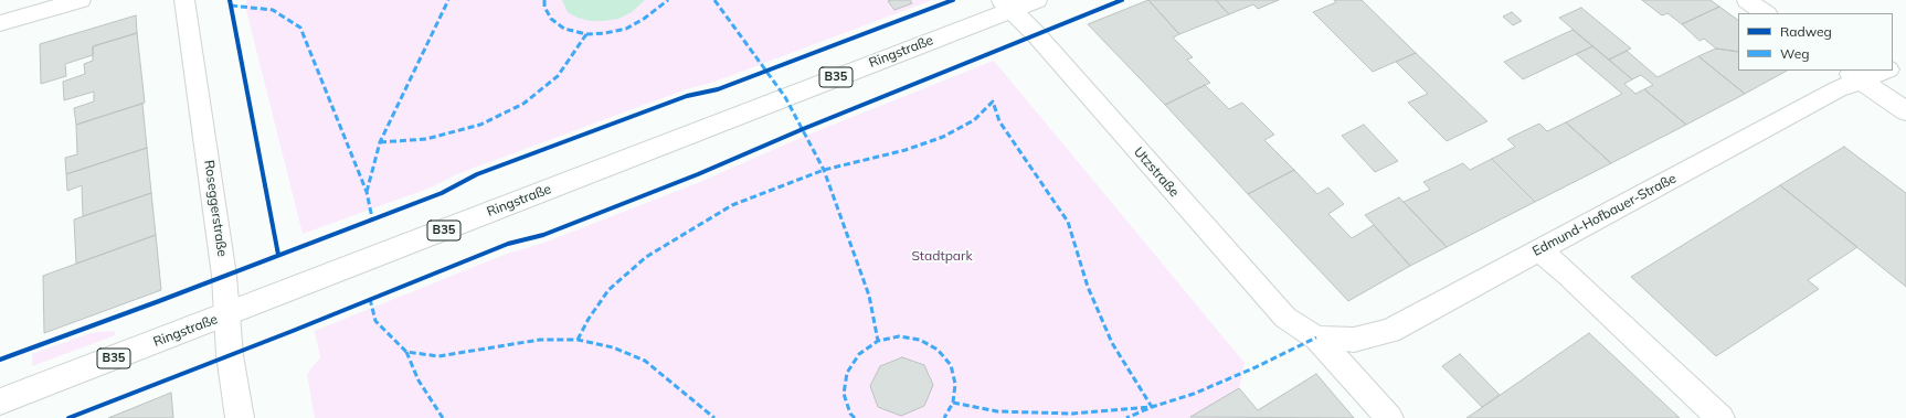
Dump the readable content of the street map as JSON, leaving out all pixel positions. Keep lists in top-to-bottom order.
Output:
{
  "streets": {
    "street": [
      "Ringstraße",
      "B35",
      "Utzstraße",
      "Roseggerstraße",
      "Edmund-Hofbauer-Straße"
    ]
  },
  "crossings": [
    ["Ringstraße", "Utzstraße"],
    ["Ringstraße", "Roseggerstraße"],
    ["Utzstraße", "Edmund-Hofbauer-Straße"]
  ],
  "parks": ["Stadtpark"],
  "legend": ["Radweg", "Weg"]
}
